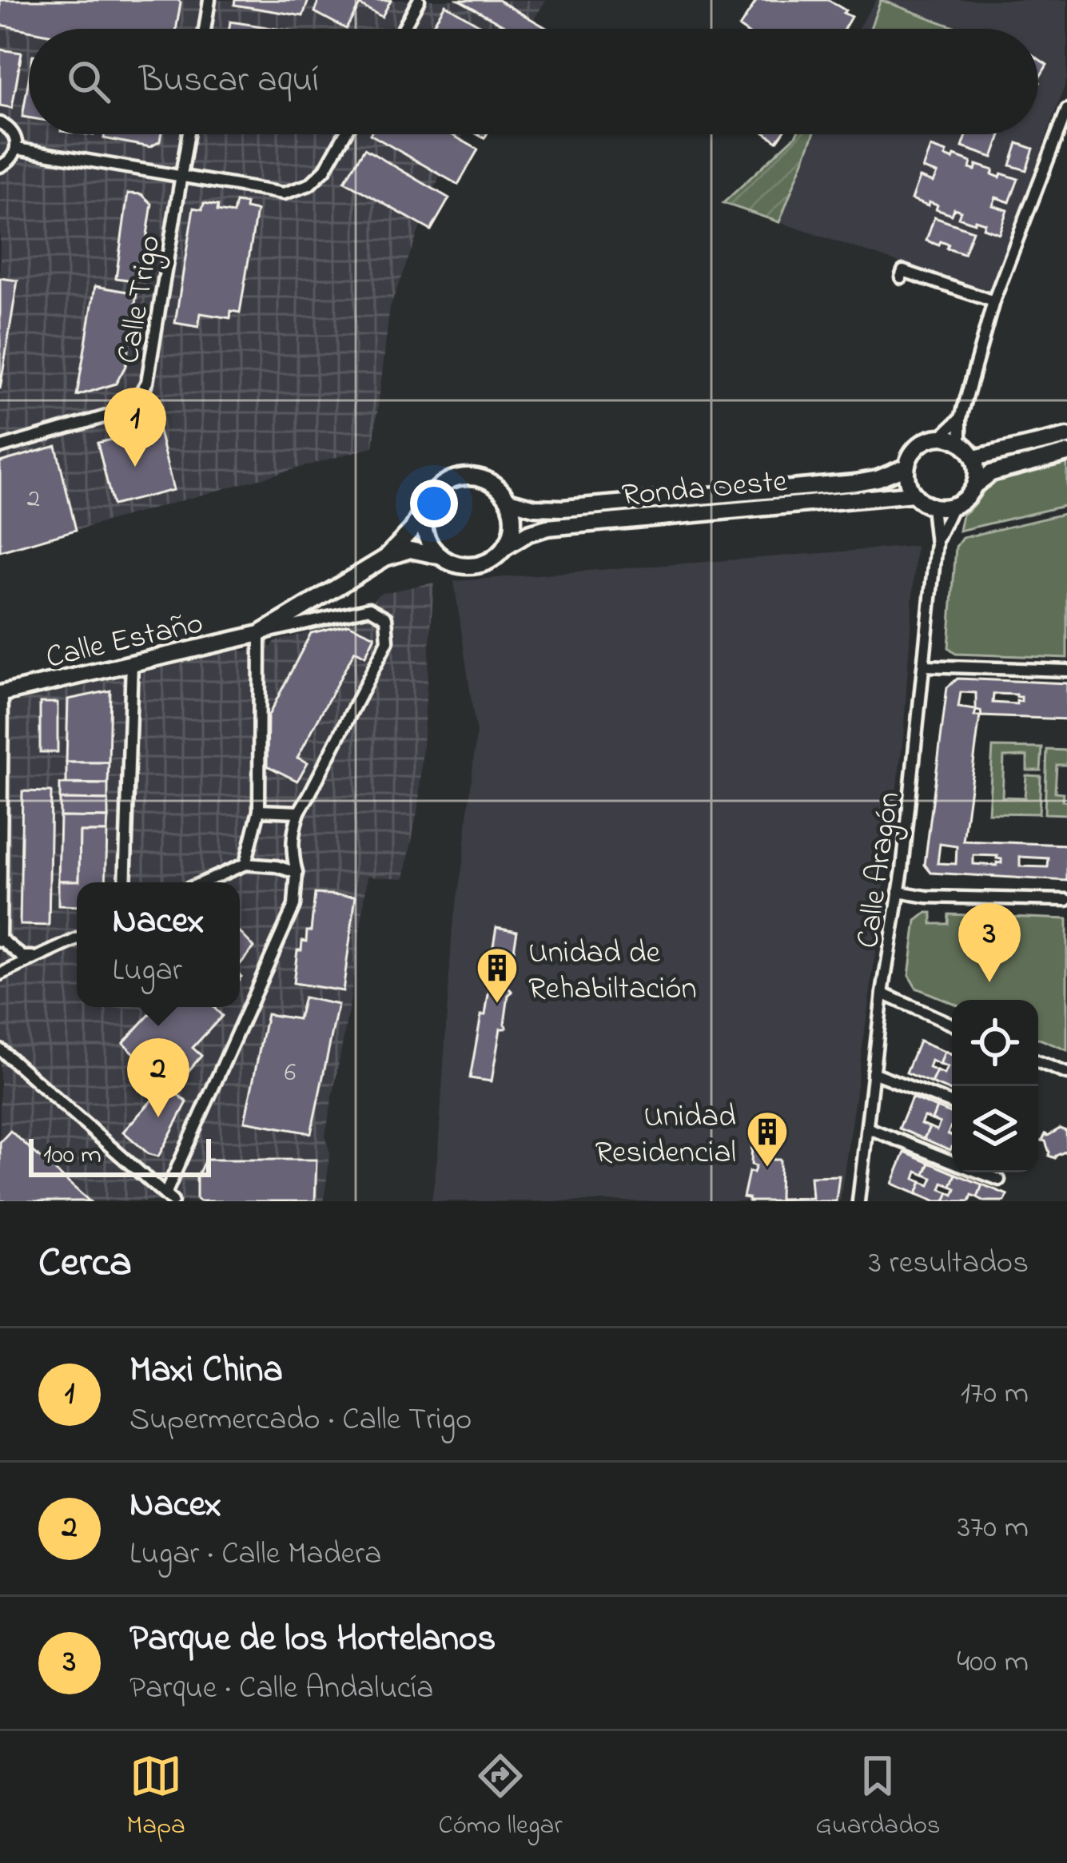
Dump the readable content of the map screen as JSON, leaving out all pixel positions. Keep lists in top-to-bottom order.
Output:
{
  "streets": {
    "main road": ["Ronda Oeste", "Calle Estaño"],
    "street": ["Calle Trigo", "Calle Aragón"]
  },
  "crossings": [
    ["Ronda Oeste", "Calle Estaño"],
    ["Ronda Oeste", "Calle Aragón"]
  ],
  "places": {
    "building": ["Unidad de Rehabiltación", "Unidad Residencial"]
  },
  "house_numbers": ["2", "6"],
  "scale_bar": "100 m",
  "page": {
    "search": "Buscar aquí",
    "pins": ["1", "3", "2"],
    "popup": ["Nacex", "Lugar"],
    "scale": "100 m",
    "heading": ["Cerca", "3 resultados"],
    "list": [
      {
        "mark": "1",
        "name": "Maxi China",
        "note": "Supermercado · Calle Trigo",
        "value": "170 m"
      },
      {
        "mark": "2",
        "name": "Nacex",
        "note": "Lugar · Calle Madera",
        "value": "370 m"
      },
      {
        "mark": "3",
        "name": "Parque de los Hortelanos",
        "note": "Parque · Calle Andalucía",
        "value": "400 m"
      }
    ],
    "nav": ["Mapa", "Cómo llegar", "Guardados"]
  }
}
